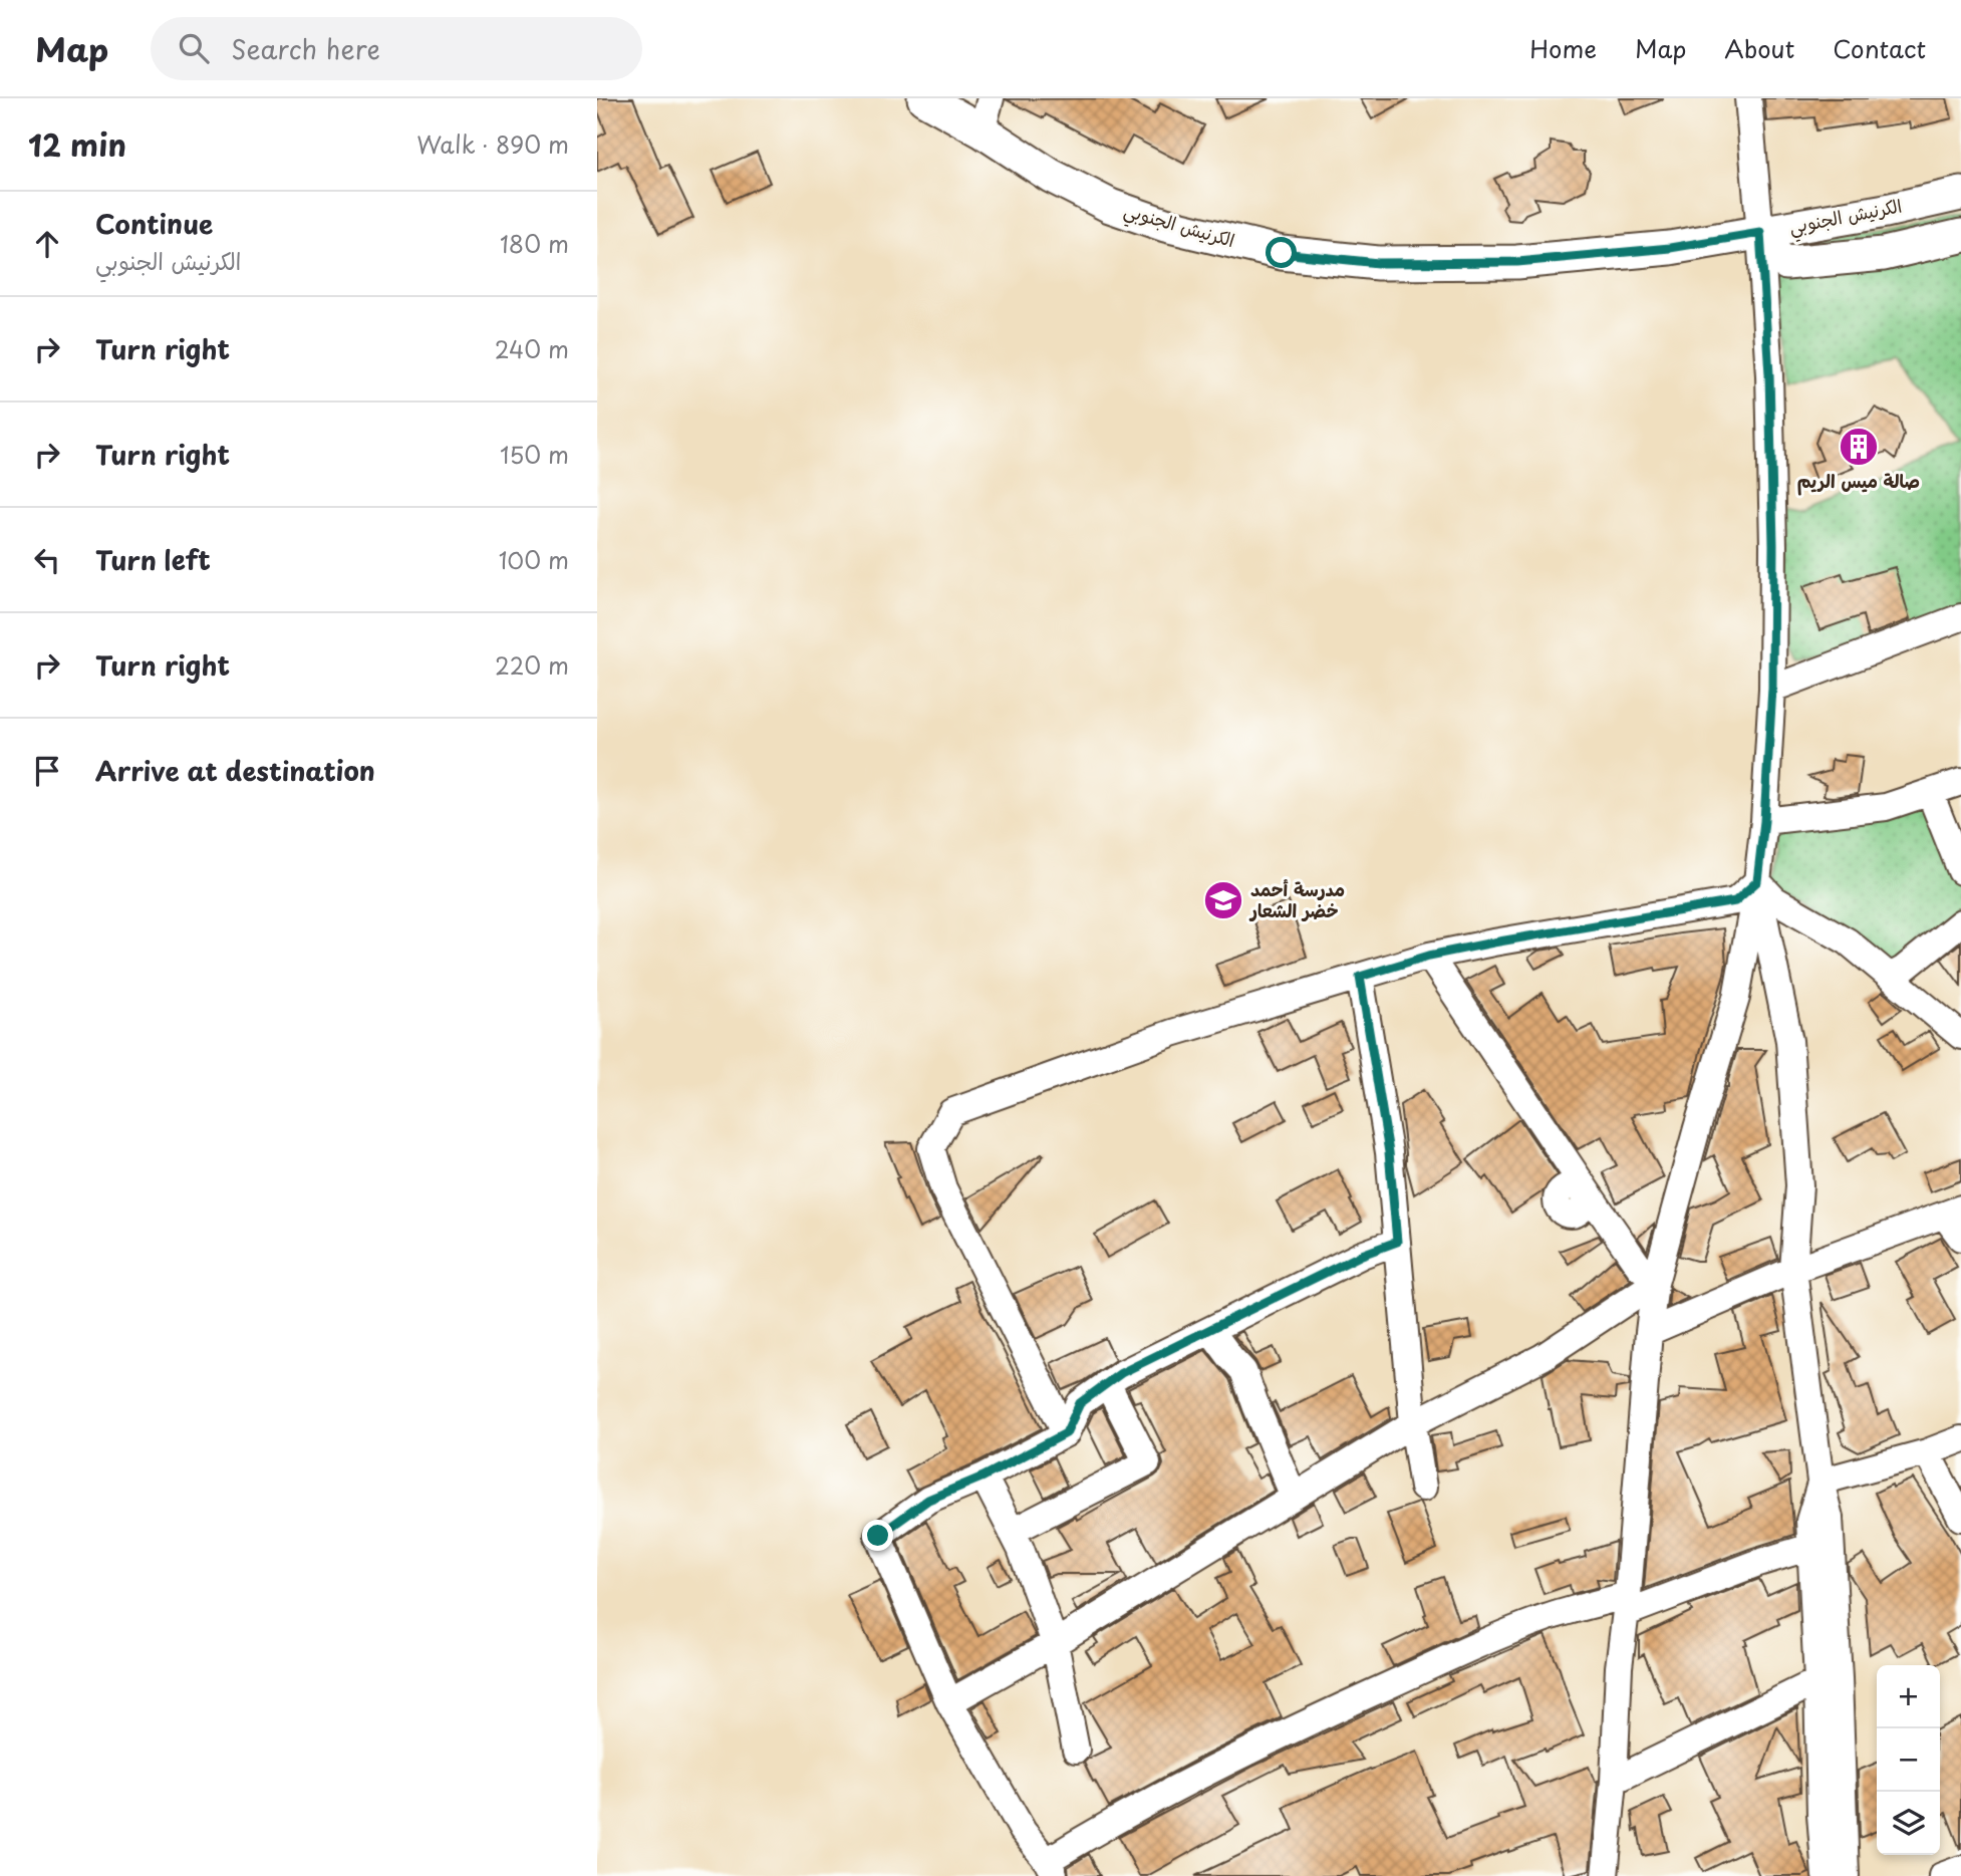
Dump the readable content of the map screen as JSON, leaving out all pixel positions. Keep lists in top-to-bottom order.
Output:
{
  "streets": {
    "main road": ["الكرنيش الجنوبي"]
  },
  "places": {
    "building": ["صالة ميس الريم"],
    "school or university": ["مدرسة أحمد خضر الشعار"]
  },
  "page": {
    "header": "Map",
    "search": "Search here",
    "nav": [
      "Home",
      "Map",
      "About",
      "Contact"
    ],
    "heading": ["12 min", "Walk · 890 m"],
    "list": [
      ["Continue", "الكرنيش الجنوبي", "180 m"],
      ["Turn right", "240 m"],
      ["Turn right", "150 m"],
      ["Turn left", "100 m"],
      ["Turn right", "220 m"],
      "Arrive at destination"
    ],
    "map_buttons": ["+", "−"]
  }
}
